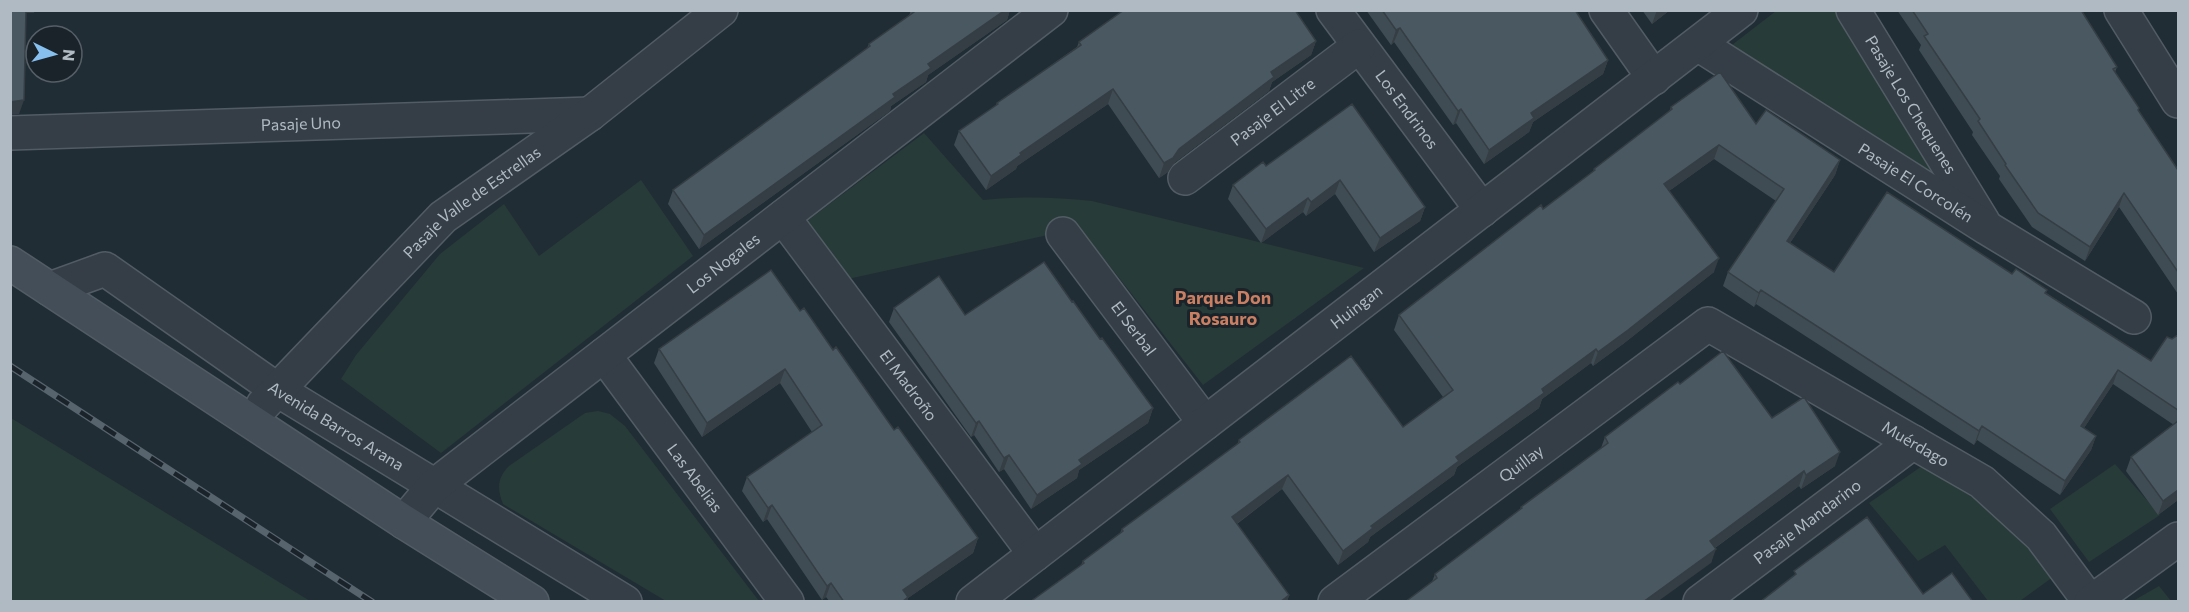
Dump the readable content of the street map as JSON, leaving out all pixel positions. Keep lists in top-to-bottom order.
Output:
{
  "streets": {
    "street": [
      "Pasaje Los Chequenes",
      "Los Endrinos",
      "Pasaje El Litre",
      "Pasaje Uno",
      "Pasaje El Corcolén",
      "Pasaje Valle de Estrellas",
      "Los Nogales",
      "Huingan",
      "El Serbal",
      "El Madroño",
      "Avenida Barros Arana",
      "Muérdago",
      "Quillay",
      "Las Abelias",
      "Pasaje Mandarino"
    ]
  },
  "crossings": [
    ["Pasaje Los Chequenes", "Pasaje El Corcolén"],
    ["Los Endrinos", "Pasaje El Litre"],
    ["Los Endrinos", "Huingan"],
    ["Pasaje Uno", "Pasaje Valle de Estrellas"],
    ["Pasaje El Corcolén", "Huingan"],
    ["Pasaje Valle de Estrellas", "Avenida Barros Arana"],
    ["Los Nogales", "El Madroño"],
    ["Los Nogales", "Avenida Barros Arana"],
    ["Los Nogales", "Las Abelias"],
    ["Huingan", "El Serbal"],
    ["Huingan", "El Madroño"],
    ["Muérdago", "Quillay"],
    ["Muérdago", "Pasaje Mandarino"]
  ],
  "districts": ["Parque Don Rosauro"],
  "north": "right"
}
